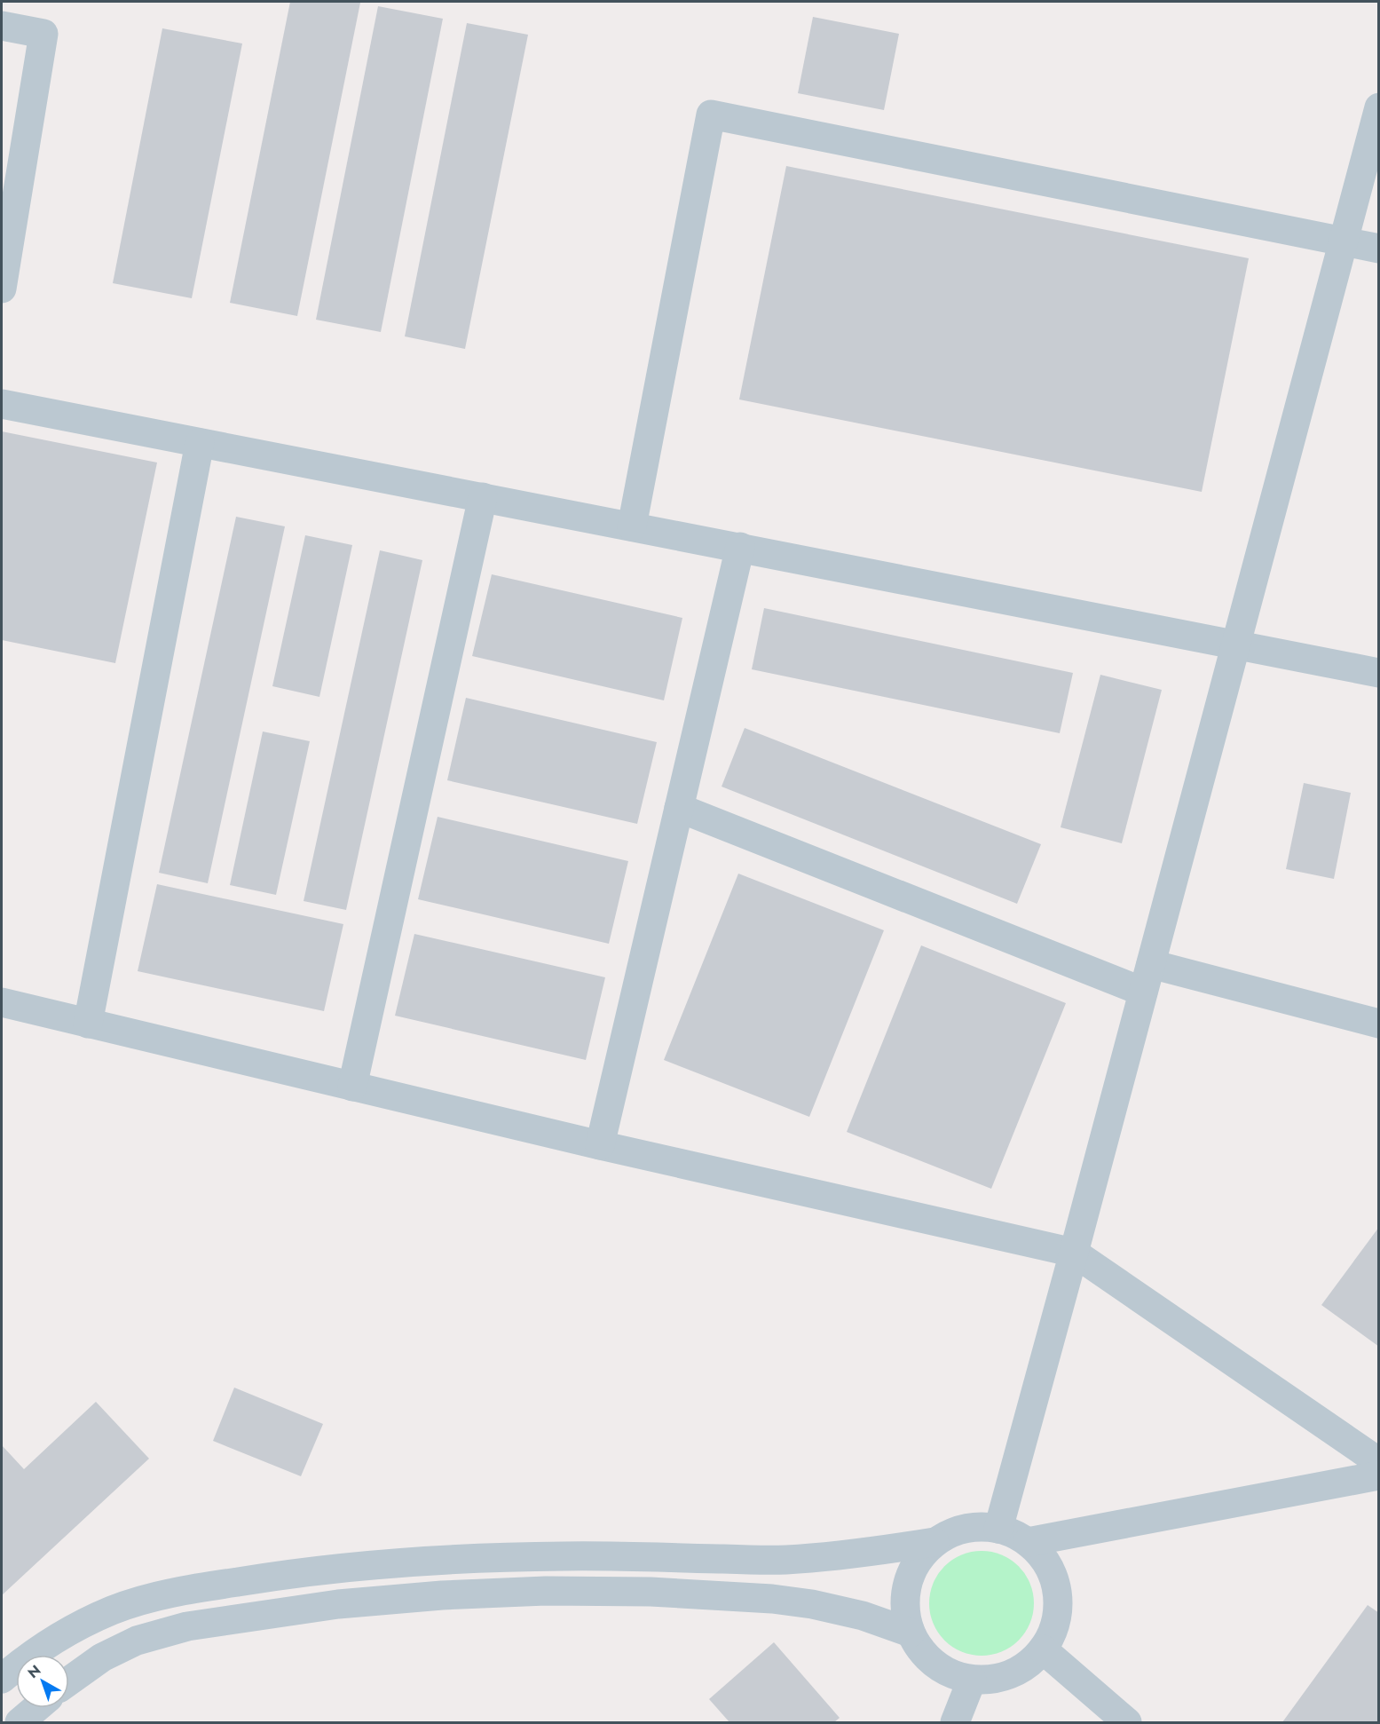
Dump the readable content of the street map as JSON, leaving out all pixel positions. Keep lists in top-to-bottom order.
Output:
{
  "north": "top left"
}
